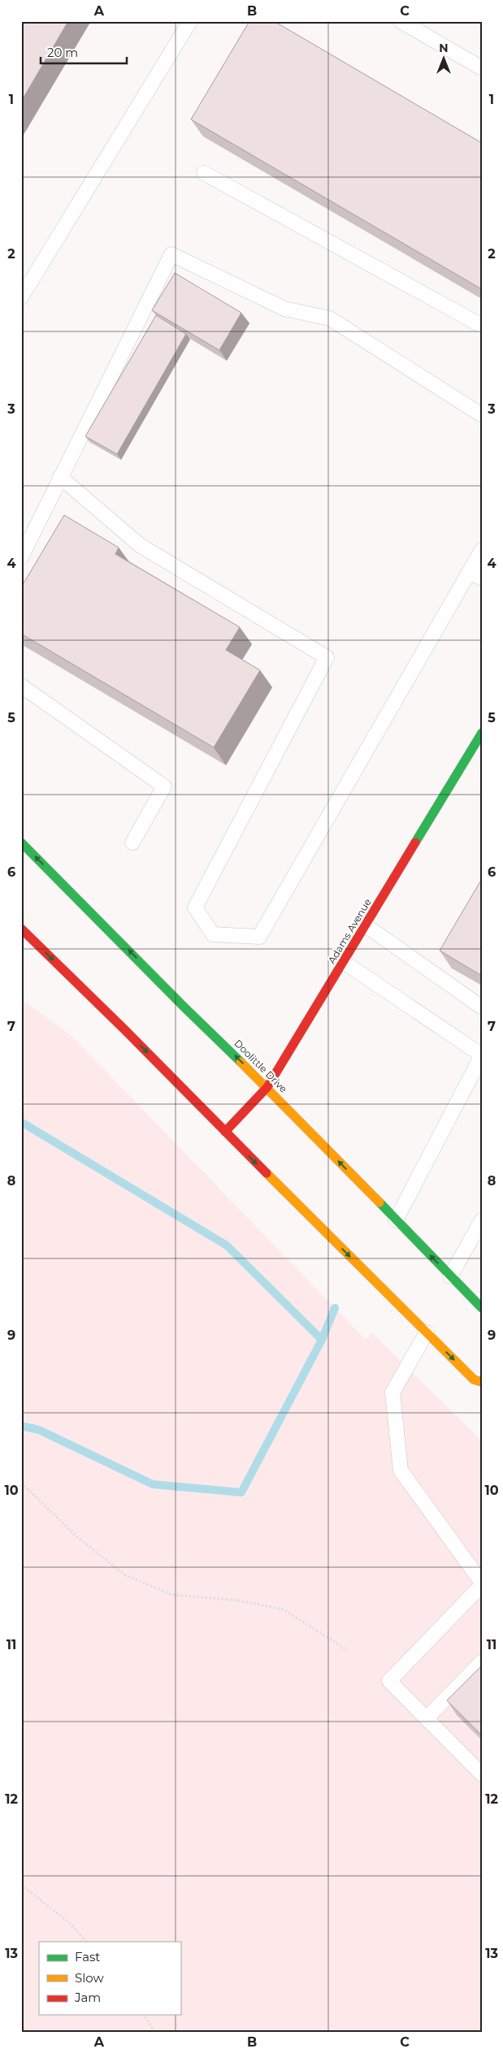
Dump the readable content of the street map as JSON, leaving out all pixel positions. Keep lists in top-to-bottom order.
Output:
{
  "streets": {
    "main road": ["Adams Avenue", "Doolittle Drive"]
  },
  "crossings": [
    ["Adams Avenue", "Doolittle Drive"]
  ],
  "legend": ["Fast", "Slow", "Jam"],
  "scale_bar": "20 m",
  "north": "top",
  "grid": {
    "columns": ["A", "B", "C"],
    "rows": [
      "1",
      "2",
      "3",
      "4",
      "5",
      "6",
      "7",
      "8",
      "9",
      "10",
      "11",
      "12",
      "13"
    ]
  }
}
